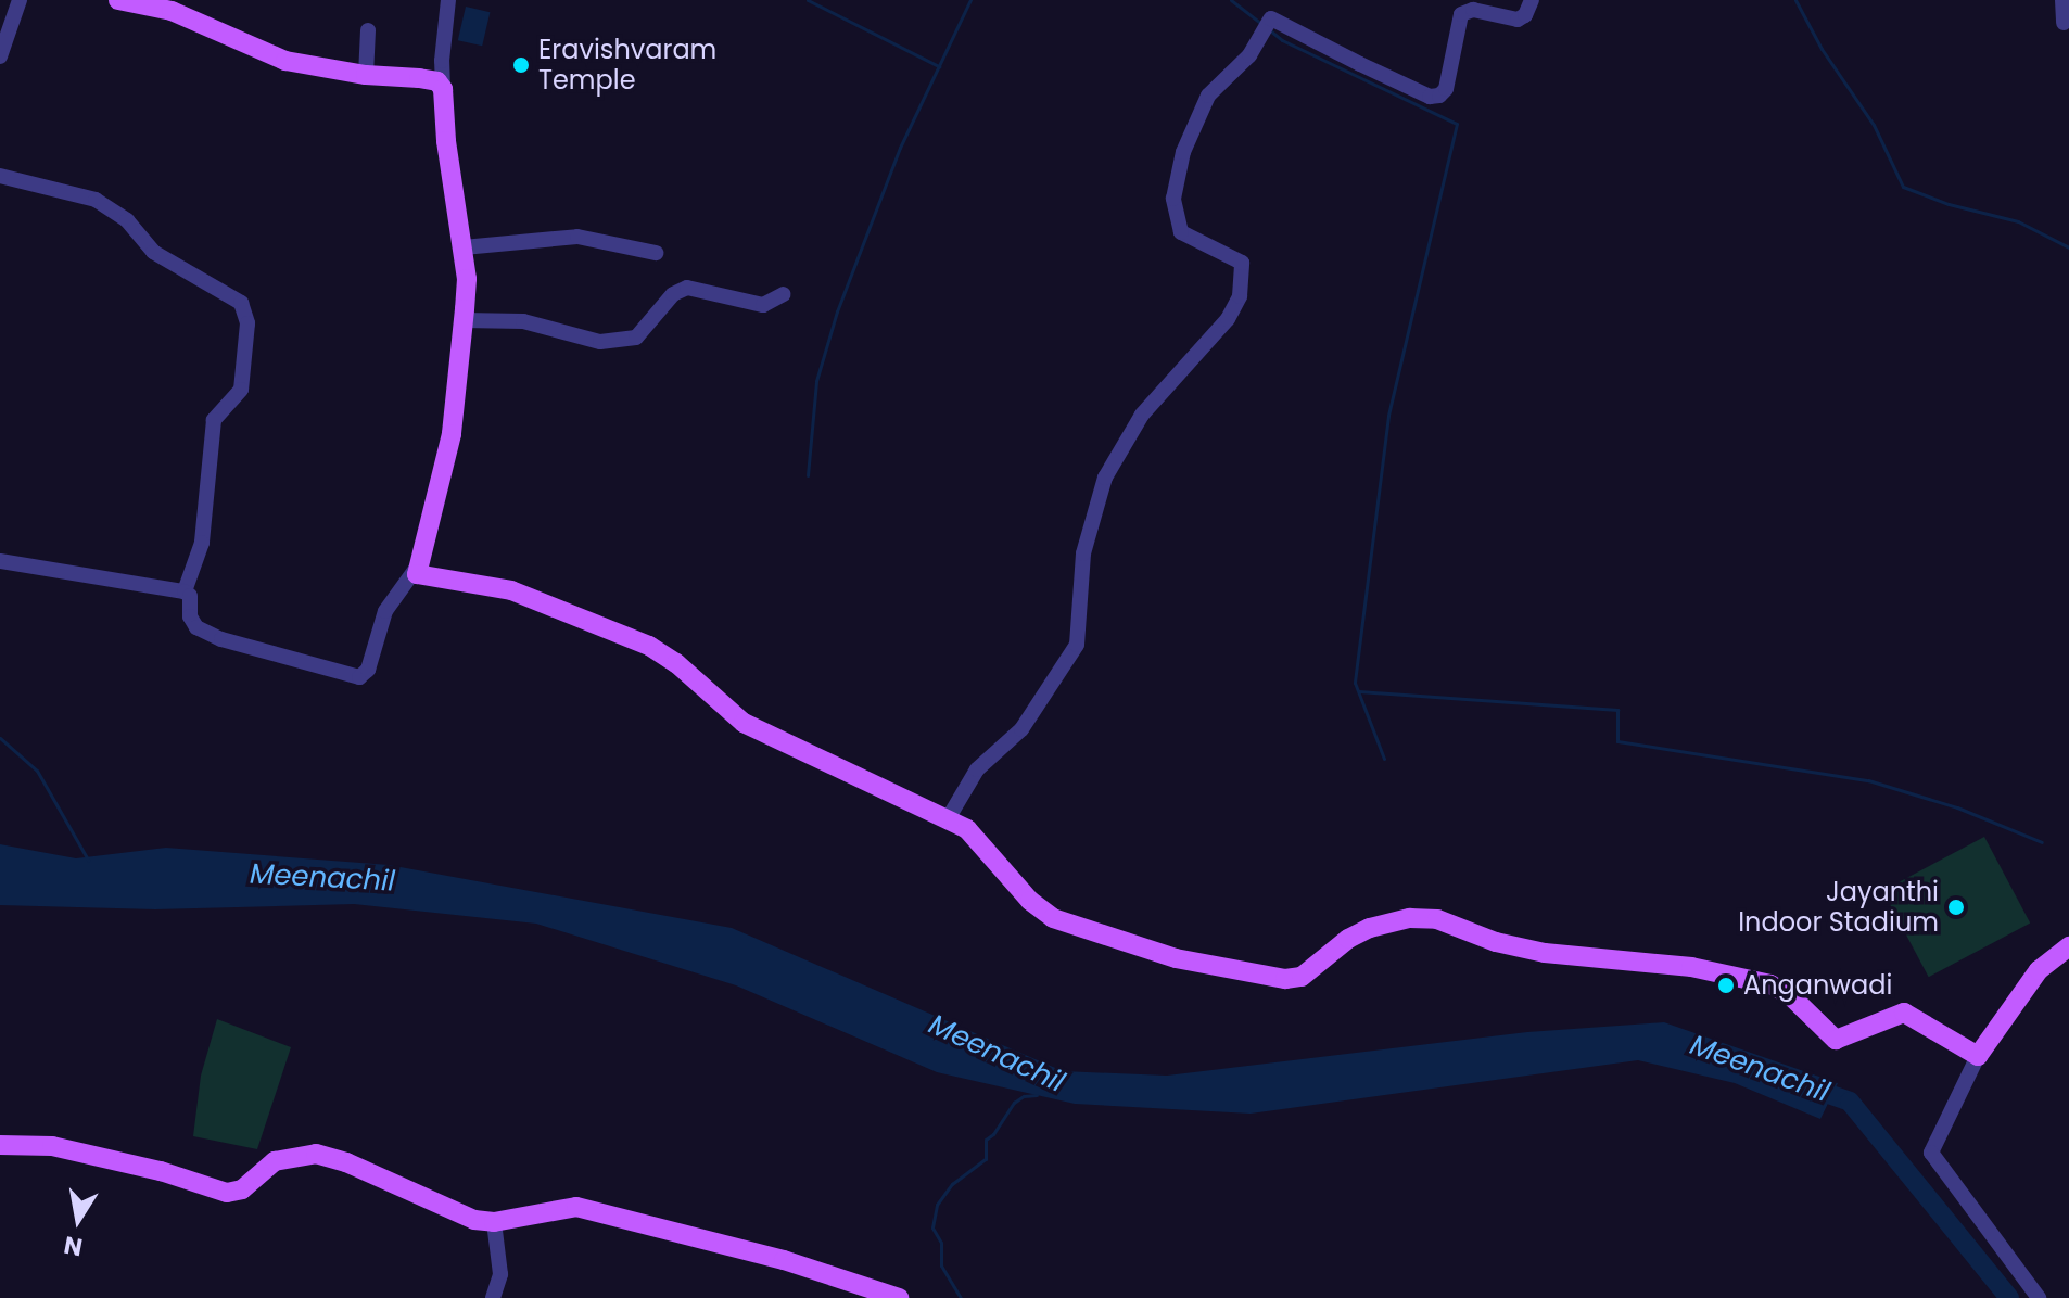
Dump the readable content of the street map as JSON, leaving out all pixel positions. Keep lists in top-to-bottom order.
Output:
{
  "water": ["Meenachil"],
  "places": ["Eravishvaram Temple", "Jayanthi Indoor Stadium", "Anganwadi"],
  "north": "bottom"
}
